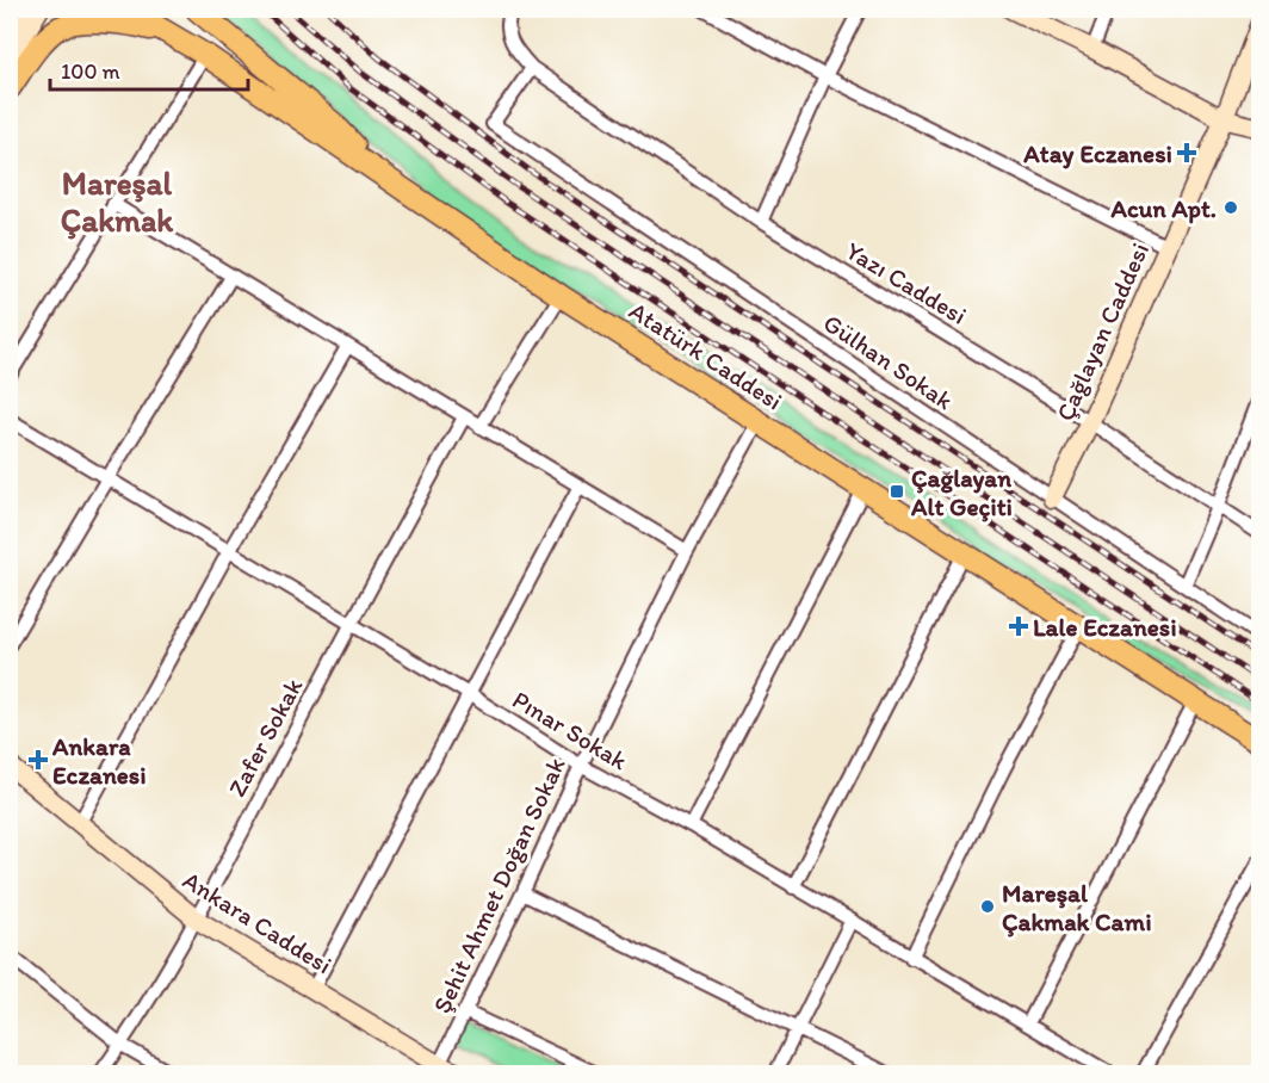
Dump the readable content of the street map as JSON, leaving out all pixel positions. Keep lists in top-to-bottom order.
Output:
{
  "streets": {
    "main road": ["Atatürk Caddesi"],
    "street": [
      "Yazı Caddesi",
      "Çağlayan Caddesi",
      "Gülhan Sokak",
      "Pınar Sokak",
      "Zafer Sokak",
      "Şehit Ahmet Doğan Sokak",
      "Ankara Caddesi"
    ]
  },
  "crossings": [
    ["Yazı Caddesi", "Çağlayan Caddesi"],
    ["Yazı Caddesi", "Gülhan Sokak"],
    ["Çağlayan Caddesi", "Gülhan Sokak"],
    ["Atatürk Caddesi", "Şehit Ahmet Doğan Sokak"],
    ["Pınar Sokak", "Zafer Sokak"],
    ["Pınar Sokak", "Şehit Ahmet Doğan Sokak"],
    ["Zafer Sokak", "Ankara Caddesi"],
    ["Şehit Ahmet Doğan Sokak", "Ankara Caddesi"]
  ],
  "districts": ["Mareşal Çakmak"],
  "places": {
    "health": ["Atay Eczanesi", "Lale Eczanesi", "Ankara Eczanesi"],
    "other": ["Acun Apt.", "Mareşal Çakmak Cami"],
    "transit": ["Çağlayan Alt Geçiti"]
  },
  "scale_bar": "100 m"
}
